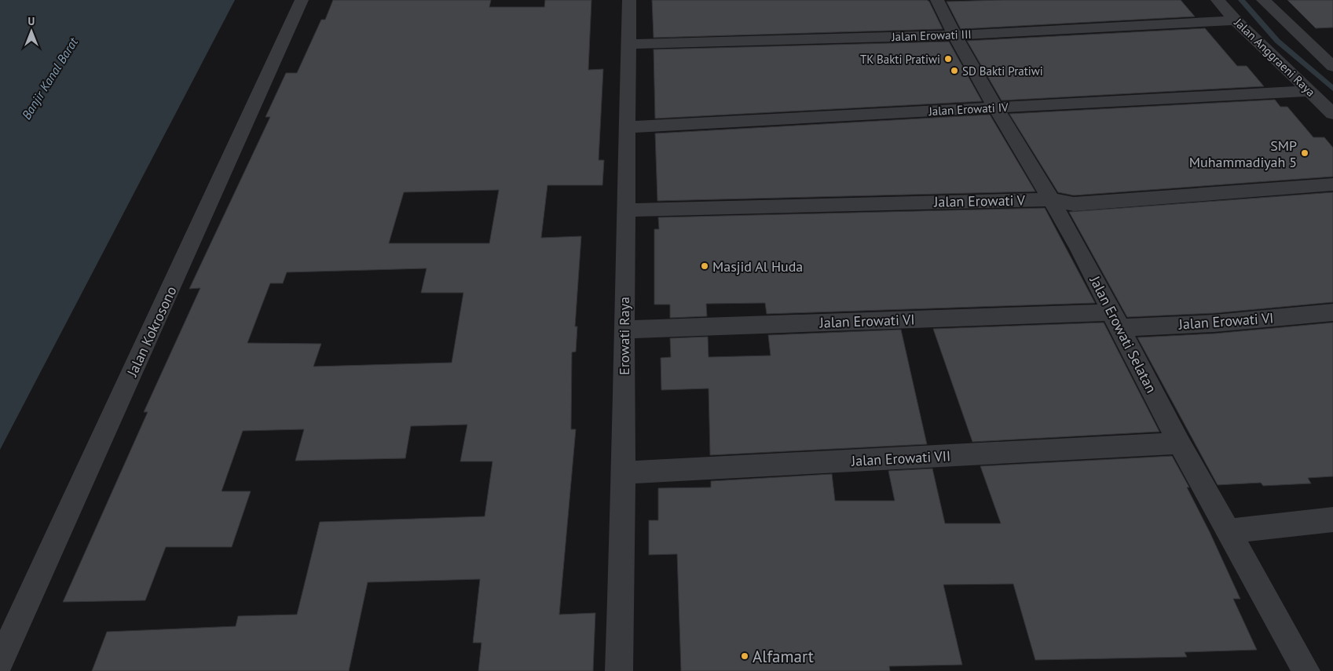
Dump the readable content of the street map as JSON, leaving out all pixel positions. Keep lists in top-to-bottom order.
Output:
{
  "streets": {
    "street": [
      "Jalan Erowati III",
      "Jalan Anggraeni Raya",
      "Jalan Erowati IV",
      "Jalan Erowati V",
      "Jalan Erowati VI",
      "Jalan Kokrosono",
      "Jalan Erowati Selatan",
      "Erowati Raya",
      "Jalan Erowati VII"
    ]
  },
  "crossings": [
    ["Jalan Erowati III", "Jalan Anggraeni Raya"],
    ["Jalan Erowati III", "Jalan Erowati Selatan"],
    ["Jalan Erowati III", "Erowati Raya"],
    ["Jalan Anggraeni Raya", "Jalan Erowati IV"],
    ["Jalan Erowati IV", "Jalan Erowati Selatan"],
    ["Jalan Erowati IV", "Erowati Raya"],
    ["Jalan Erowati V", "Jalan Erowati Selatan"],
    ["Jalan Erowati V", "Erowati Raya"],
    ["Jalan Erowati VI", "Jalan Erowati Selatan"],
    ["Jalan Erowati VI", "Erowati Raya"],
    ["Jalan Erowati Selatan", "Jalan Erowati VII"],
    ["Erowati Raya", "Jalan Erowati VII"]
  ],
  "water": ["Banjir Kanal Barat"],
  "places": [
    "TK Bakti Pratiwi",
    "SD Bakti Pratiwi",
    "SMP Muhammadiyah 5",
    "Masjid Al Huda",
    "Alfamart"
  ],
  "north": "top"
}
